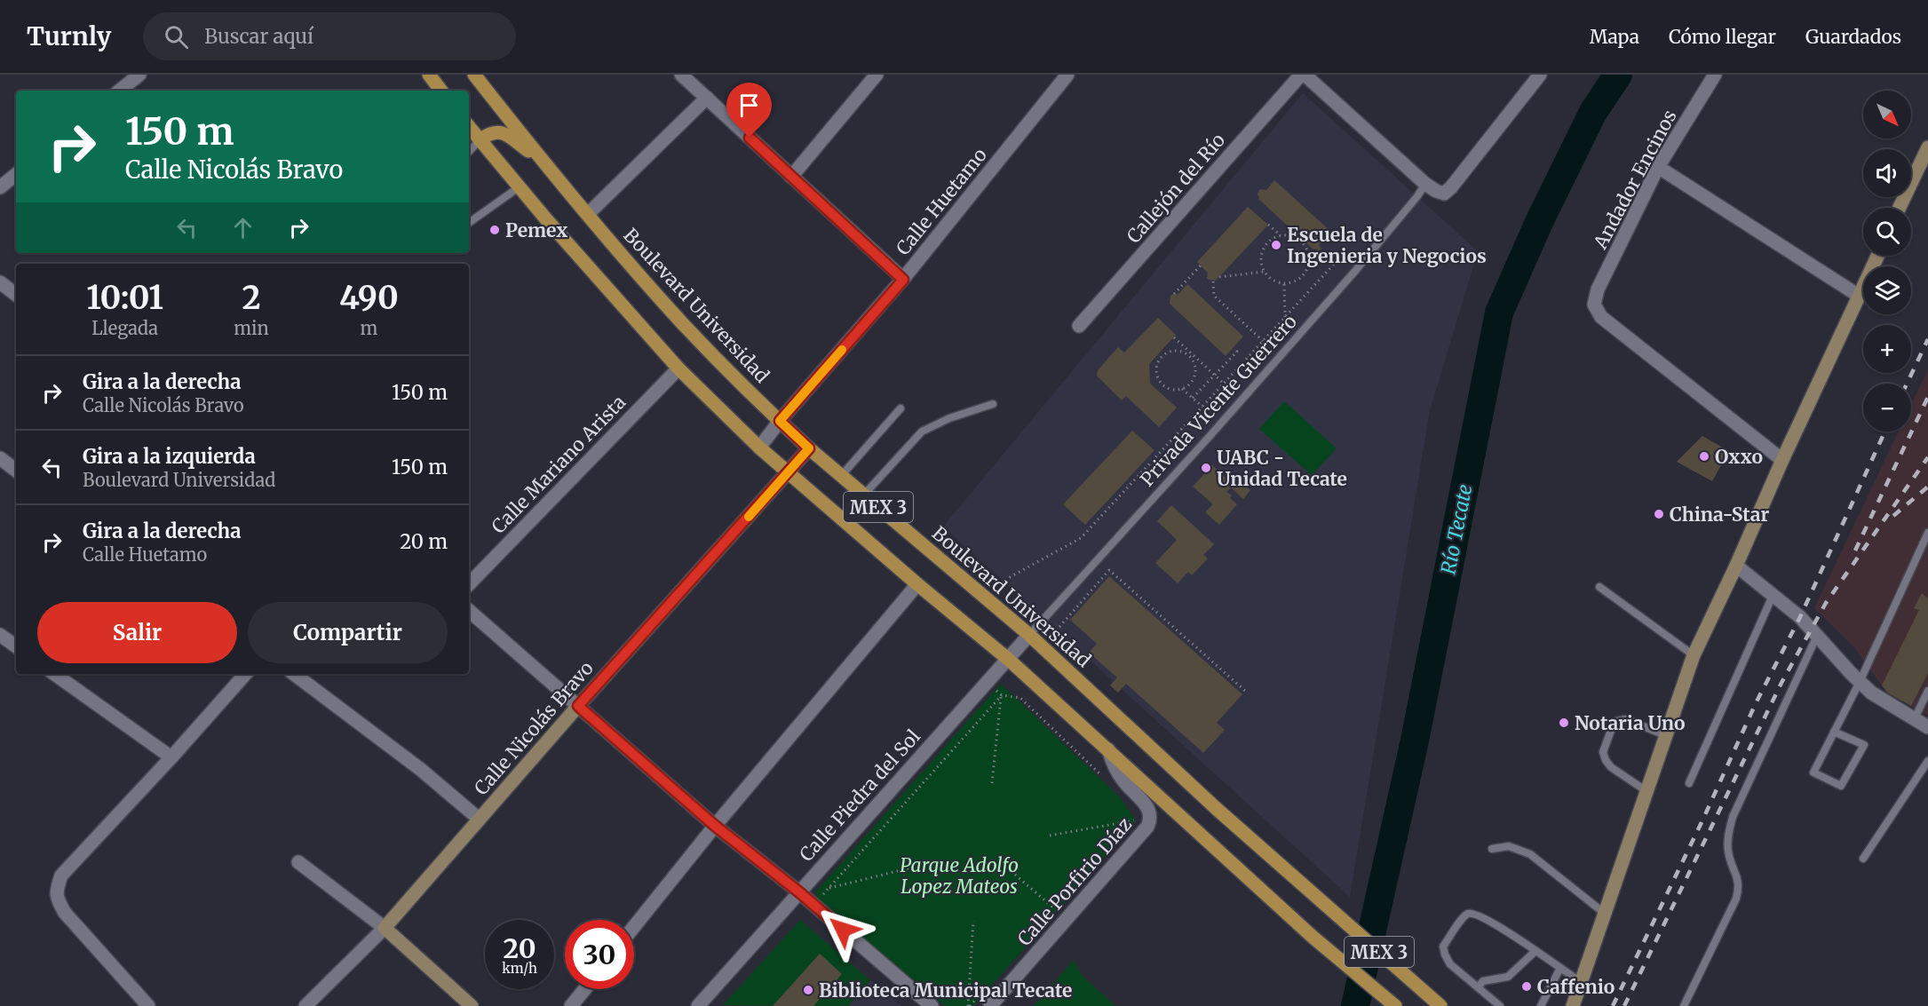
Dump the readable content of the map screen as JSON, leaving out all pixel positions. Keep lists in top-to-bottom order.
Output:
{
  "streets": {
    "main road": ["Boulevard Universidad", "MEX 3", "Calle Nicolás Bravo"],
    "street": [
      "Andador Encinos",
      "Callejón del Río",
      "Calle Huetamo",
      "Calle Mariano Arista",
      "Calle Piedra del Sol",
      "Calle Porfirio Díaz"
    ],
    "lane": ["Privada Vicente Guerrero"]
  },
  "crossings": [
    ["Calle Huetamo", "Boulevard Universidad"],
    ["Calle Huetamo", "MEX 3"],
    ["Boulevard Universidad", "Privada Vicente Guerrero"],
    ["Boulevard Universidad", "Calle Nicolás Bravo"],
    ["Boulevard Universidad", "Calle Piedra del Sol"],
    ["Privada Vicente Guerrero", "Calle Piedra del Sol"],
    ["Calle Mariano Arista", "MEX 3"],
    ["MEX 3", "Calle Nicolás Bravo"],
    ["MEX 3", "Calle Piedra del Sol"],
    ["MEX 3", "Calle Porfirio Díaz"]
  ],
  "water": ["Río Tecate"],
  "parks": ["Parque Adolfo Lopez Mateos"],
  "places": [
    "Pemex",
    "Escuela de Ingenieria y Negocios",
    "Oxxo",
    "UABC - Unidad Tecate",
    "China-Star",
    "Notaria Uno",
    "Caffenio",
    "Biblioteca Municipal Tecate"
  ],
  "north": "bottom right",
  "page": {
    "header": "Turnly",
    "search": "Buscar aquí",
    "nav": ["Mapa", "Cómo llegar", "Guardados"],
    "map_buttons": ["+", "−"],
    "turn": ["150 m", "Calle Nicolás Bravo"],
    "eta": [
      "10:01",
      "Llegada",
      "2",
      "min",
      "490",
      "m"
    ],
    "list": [
      {
        "name": "Gira a la derecha",
        "note": "Calle Nicolás Bravo",
        "value": "150 m"
      },
      {
        "name": "Gira a la izquierda",
        "note": "Boulevard Universidad",
        "value": "150 m"
      },
      {
        "name": "Gira a la derecha",
        "note": "Calle Huetamo",
        "value": "20 m"
      }
    ],
    "buttons": ["Salir", "Compartir"],
    "speed": "20 km/h",
    "limit": "30"
  }
}
